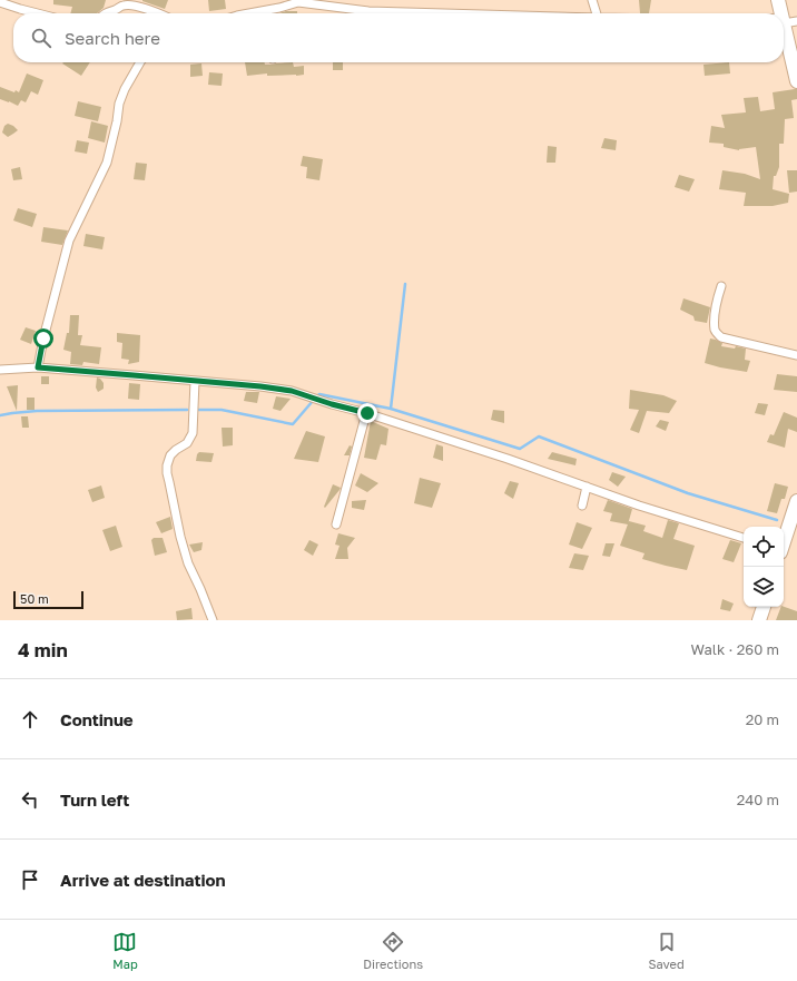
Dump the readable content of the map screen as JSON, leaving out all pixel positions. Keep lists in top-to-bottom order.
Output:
{
  "scale_bar": "50 m",
  "page": {
    "search": "Search here",
    "scale": "50 m",
    "heading": ["4 min", "Walk · 260 m"],
    "list": [
      ["Continue", "20 m"],
      ["Turn left", "240 m"],
      "Arrive at destination"
    ],
    "nav": ["Map", "Directions", "Saved"]
  }
}
